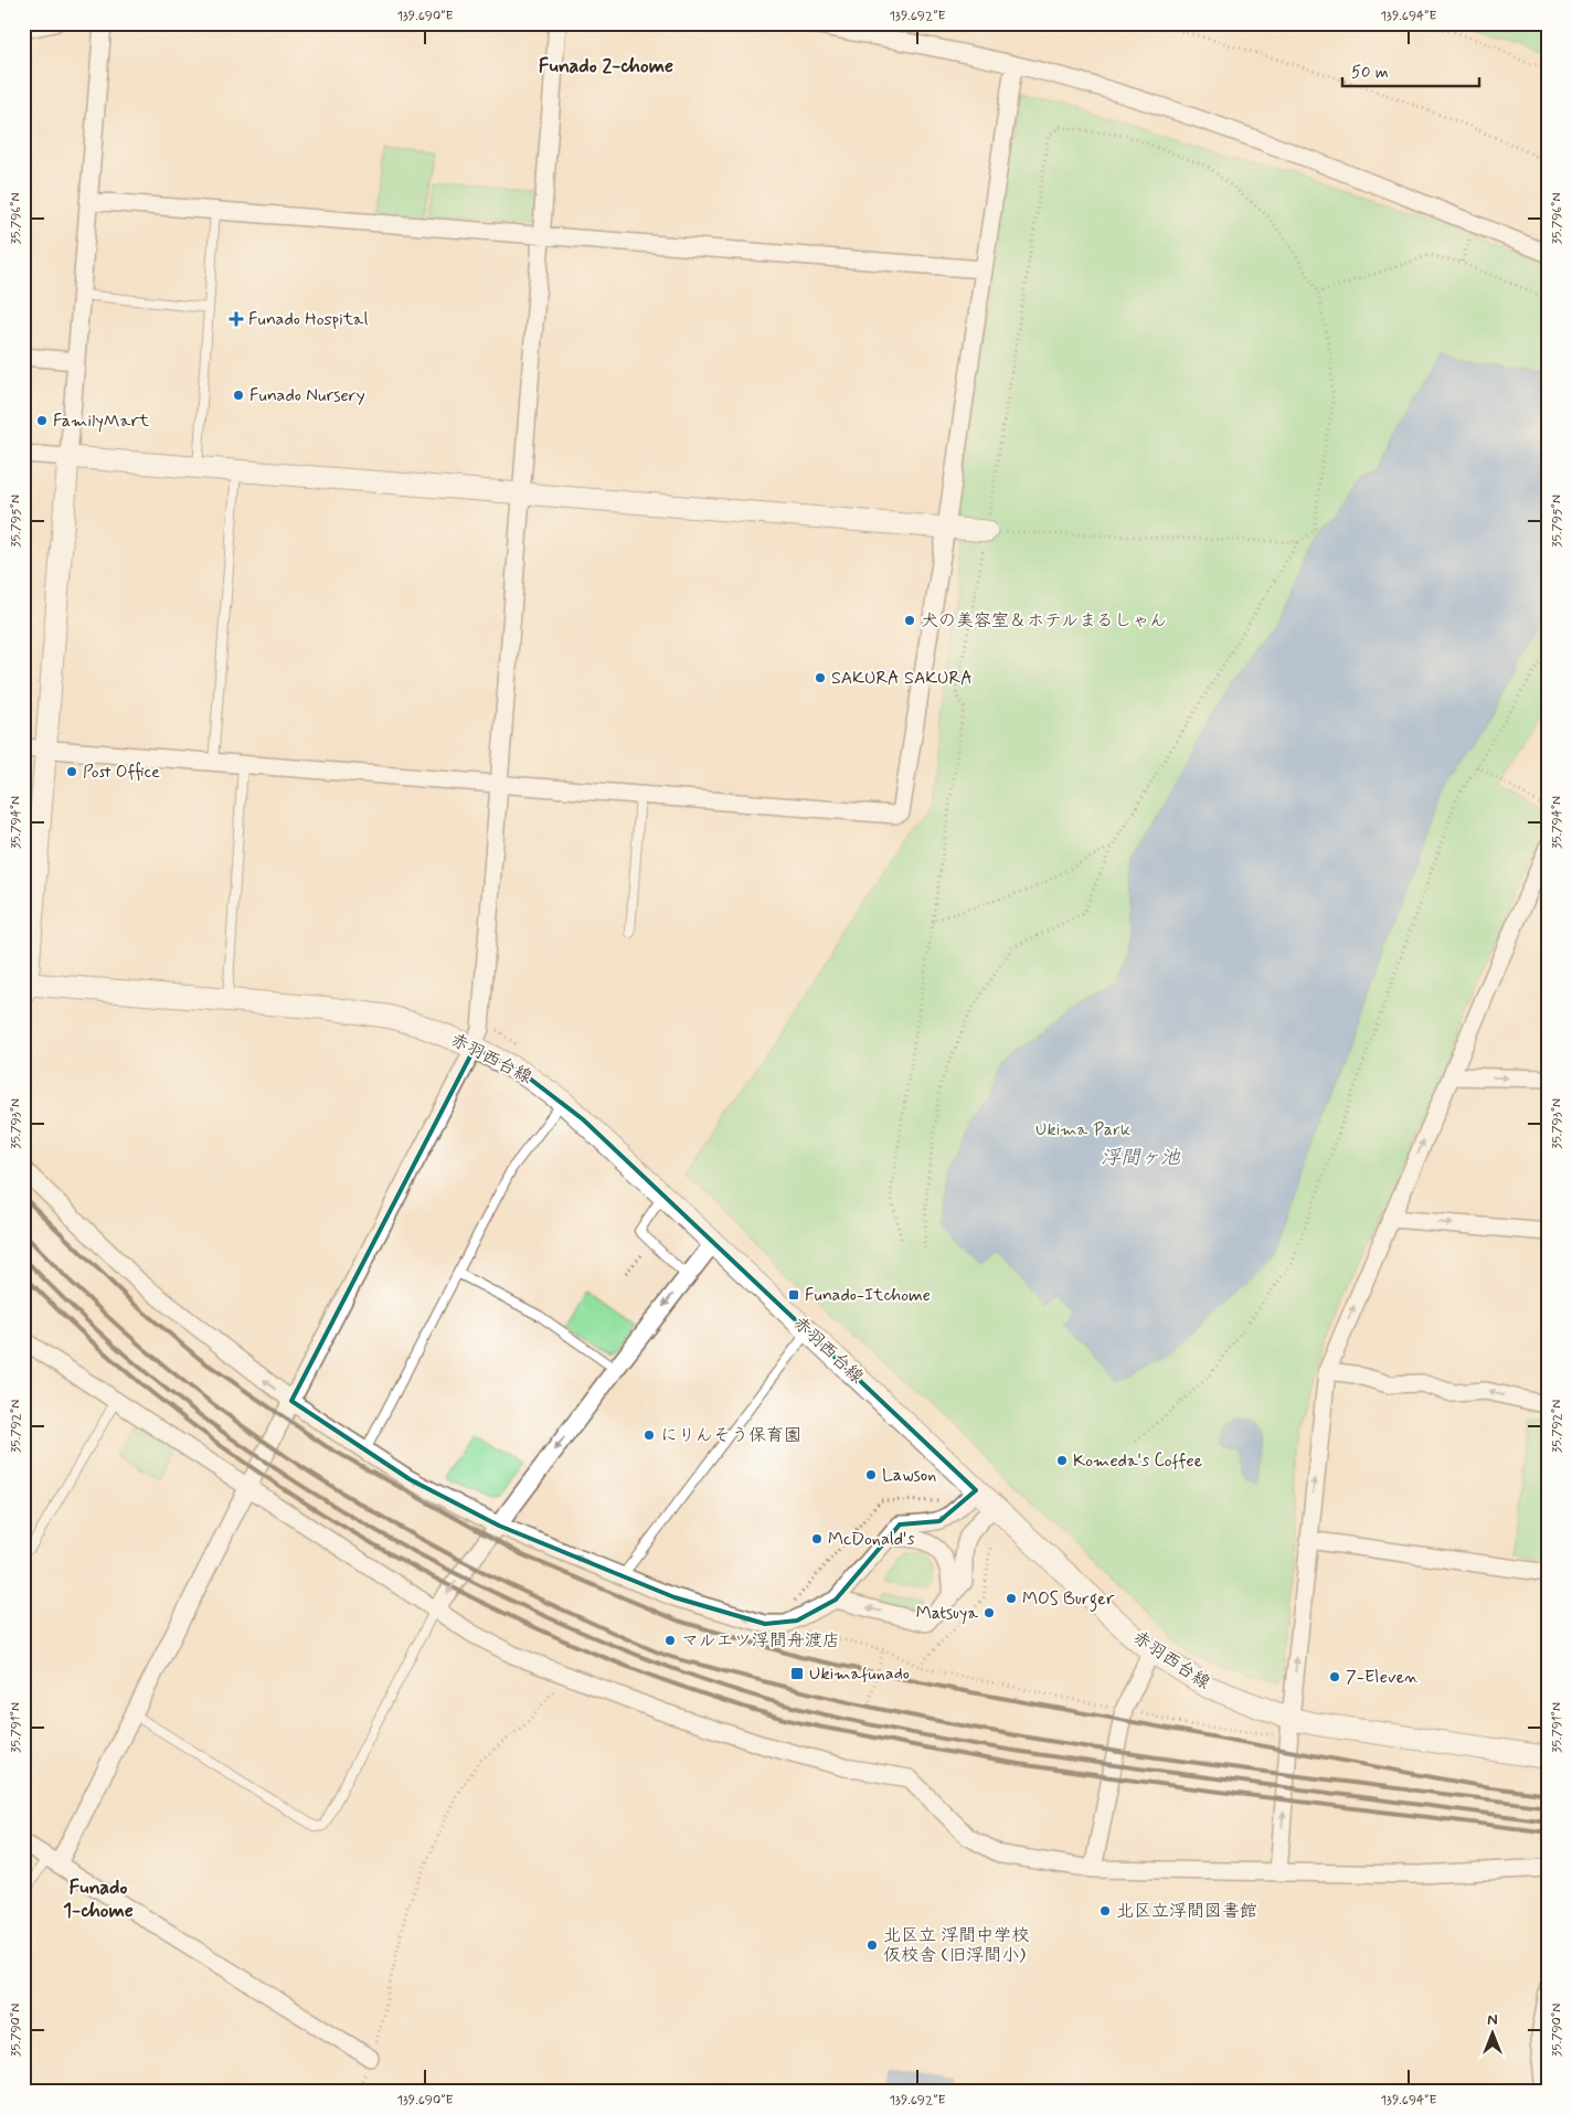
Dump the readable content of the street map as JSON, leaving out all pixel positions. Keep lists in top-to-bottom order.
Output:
{
  "streets": {
    "main road": ["赤羽西台線"]
  },
  "districts": ["Funado 2-chome", "Funado 1-chome"],
  "water": ["浮間ヶ池"],
  "parks": ["Ukima Park"],
  "places": {
    "health": ["Funado Hospital"],
    "other": [
      "Funado Nursery",
      "FamilyMart",
      "犬の美容室＆ホテルまるしゃん",
      "SAKURA SAKURA",
      "Post Office",
      "にりんそう保育園",
      "Komeda's Coffee",
      "Lawson",
      "McDonald's",
      "MOS Burger",
      "Matsuya",
      "マルエツ浮間舟渡店",
      "7-Eleven",
      "北区立浮間図書館",
      "北区立 浮間中学校 仮校舎 (旧浮間小)"
    ],
    "transit": ["Funado-Itchome", "Ukimafunado"]
  },
  "scale_bar": "50 m",
  "north": "top",
  "coordinates": [
    "139.690°E",
    "139.692°E",
    "139.694°E",
    "35.796°N",
    "35.795°N",
    "35.794°N",
    "35.793°N",
    "35.792°N",
    "35.791°N",
    "35.790°N"
  ]
}
